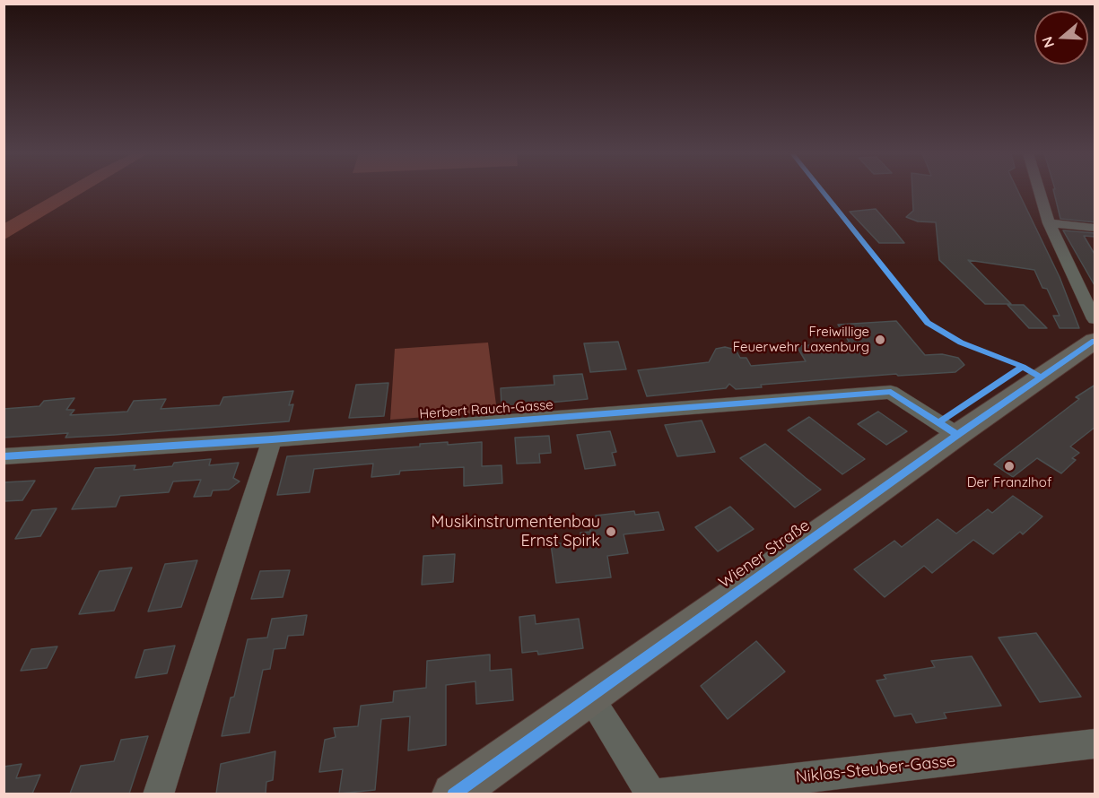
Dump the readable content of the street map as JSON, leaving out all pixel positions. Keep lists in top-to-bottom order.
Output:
{
  "streets": {
    "main road": ["Wiener Straße"],
    "street": ["Herbert Rauch-Gasse", "Niklas-Steuber-Gasse"]
  },
  "crossings": [
    ["Herbert Rauch-Gasse", "Wiener Straße"],
    ["Wiener Straße", "Niklas-Steuber-Gasse"]
  ],
  "places": ["Freiwillige Feuerwehr Laxenburg", "Der Franzlhof", "Musikinstrumentenbau Ernst Spirk"],
  "north": "left"
}
